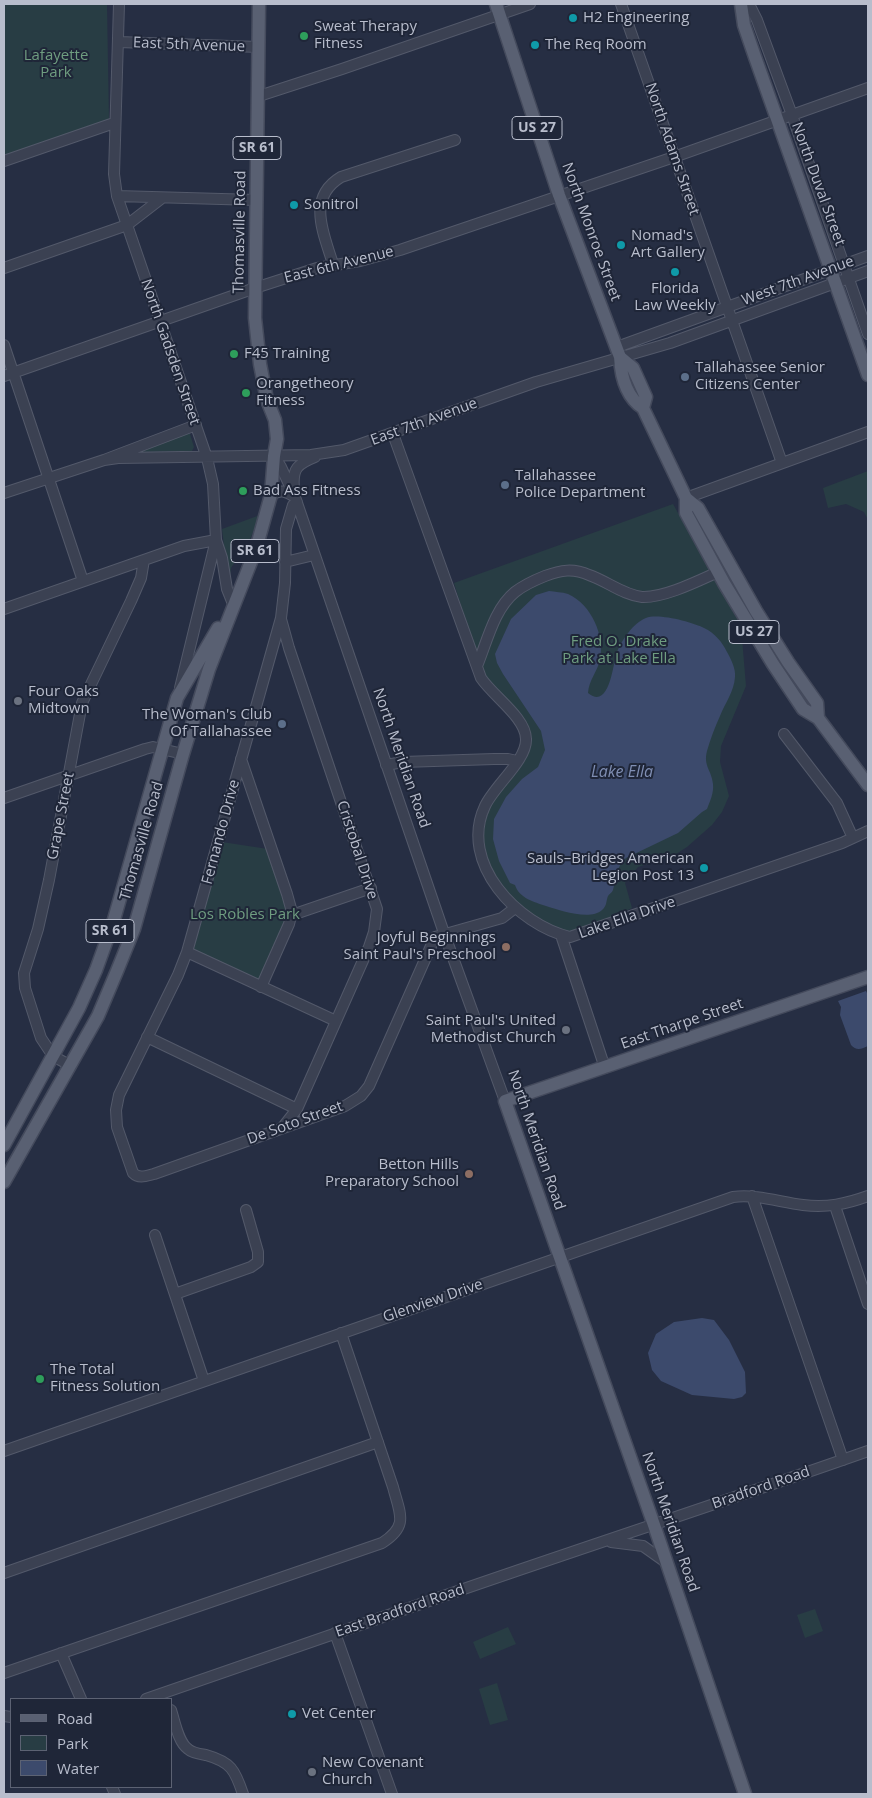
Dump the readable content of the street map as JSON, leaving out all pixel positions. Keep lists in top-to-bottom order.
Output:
{
  "streets": {
    "main road": [
      "US 27",
      "SR 61",
      "North Duval Street",
      "Thomasville Road",
      "North Monroe Street",
      "North Meridian Road",
      "East Tharpe Street"
    ],
    "street": [
      "East 5th Avenue",
      "North Adams Street",
      "East 6th Avenue",
      "West 7th Avenue",
      "North Gadsden Street",
      "East 7th Avenue",
      "Grape Street",
      "Fernando Drive",
      "Cristobal Drive",
      "Lake Ella Drive",
      "De Soto Street",
      "Glenview Drive",
      "Bradford Road",
      "East Bradford Road"
    ]
  },
  "crossings": [
    ["East 5th Avenue", "Thomasville Road"],
    ["East 5th Avenue", "North Gadsden Street"],
    ["North Adams Street", "East 6th Avenue"],
    ["North Adams Street", "West 7th Avenue"],
    ["North Adams Street", "East 7th Avenue"],
    ["North Duval Street", "East 6th Avenue"],
    ["North Duval Street", "West 7th Avenue"],
    ["Thomasville Road", "East 6th Avenue"],
    ["Thomasville Road", "North Gadsden Street"],
    ["Thomasville Road", "East 7th Avenue"],
    ["Thomasville Road", "North Meridian Road"],
    ["Thomasville Road", "Grape Street"],
    ["North Monroe Street", "East 6th Avenue"],
    ["North Monroe Street", "East 7th Avenue"],
    ["East 6th Avenue", "North Gadsden Street"],
    ["West 7th Avenue", "East 7th Avenue"],
    ["North Gadsden Street", "East 7th Avenue"],
    ["East 7th Avenue", "North Meridian Road"],
    ["East 7th Avenue", "Lake Ella Drive"],
    ["North Meridian Road", "Fernando Drive"],
    ["North Meridian Road", "East Tharpe Street"],
    ["North Meridian Road", "De Soto Street"],
    ["North Meridian Road", "Glenview Drive"],
    ["North Meridian Road", "Bradford Road"],
    ["North Meridian Road", "East Bradford Road"],
    ["Fernando Drive", "Cristobal Drive"],
    ["Fernando Drive", "De Soto Street"],
    ["Cristobal Drive", "De Soto Street"],
    ["Bradford Road", "East Bradford Road"]
  ],
  "water": ["Lake Ella"],
  "parks": ["Lafayette Park", "Fred O. Drake Park at Lake Ella", "Los Robles Park"],
  "places": [
    "H2 Engineering",
    "Sweat Therapy Fitness",
    "The Req Room",
    "Sonitrol",
    "Nomad's Art Gallery",
    "Florida Law Weekly",
    "F45 Training",
    "Tallahassee Senior Citizens Center",
    "Orangetheory Fitness",
    "Tallahassee Police Department",
    "Bad Ass Fitness",
    "Four Oaks Midtown",
    "The Woman's Club Of Tallahassee",
    "Sauls–Bridges American Legion Post 13",
    "Joyful Beginnings Saint Paul's Preschool",
    "Saint Paul's United Methodist Church",
    "Betton Hills Preparatory School",
    "The Total Fitness Solution",
    "Vet Center",
    "New Covenant Church"
  ],
  "legend": ["Road", "Park", "Water"]
}
